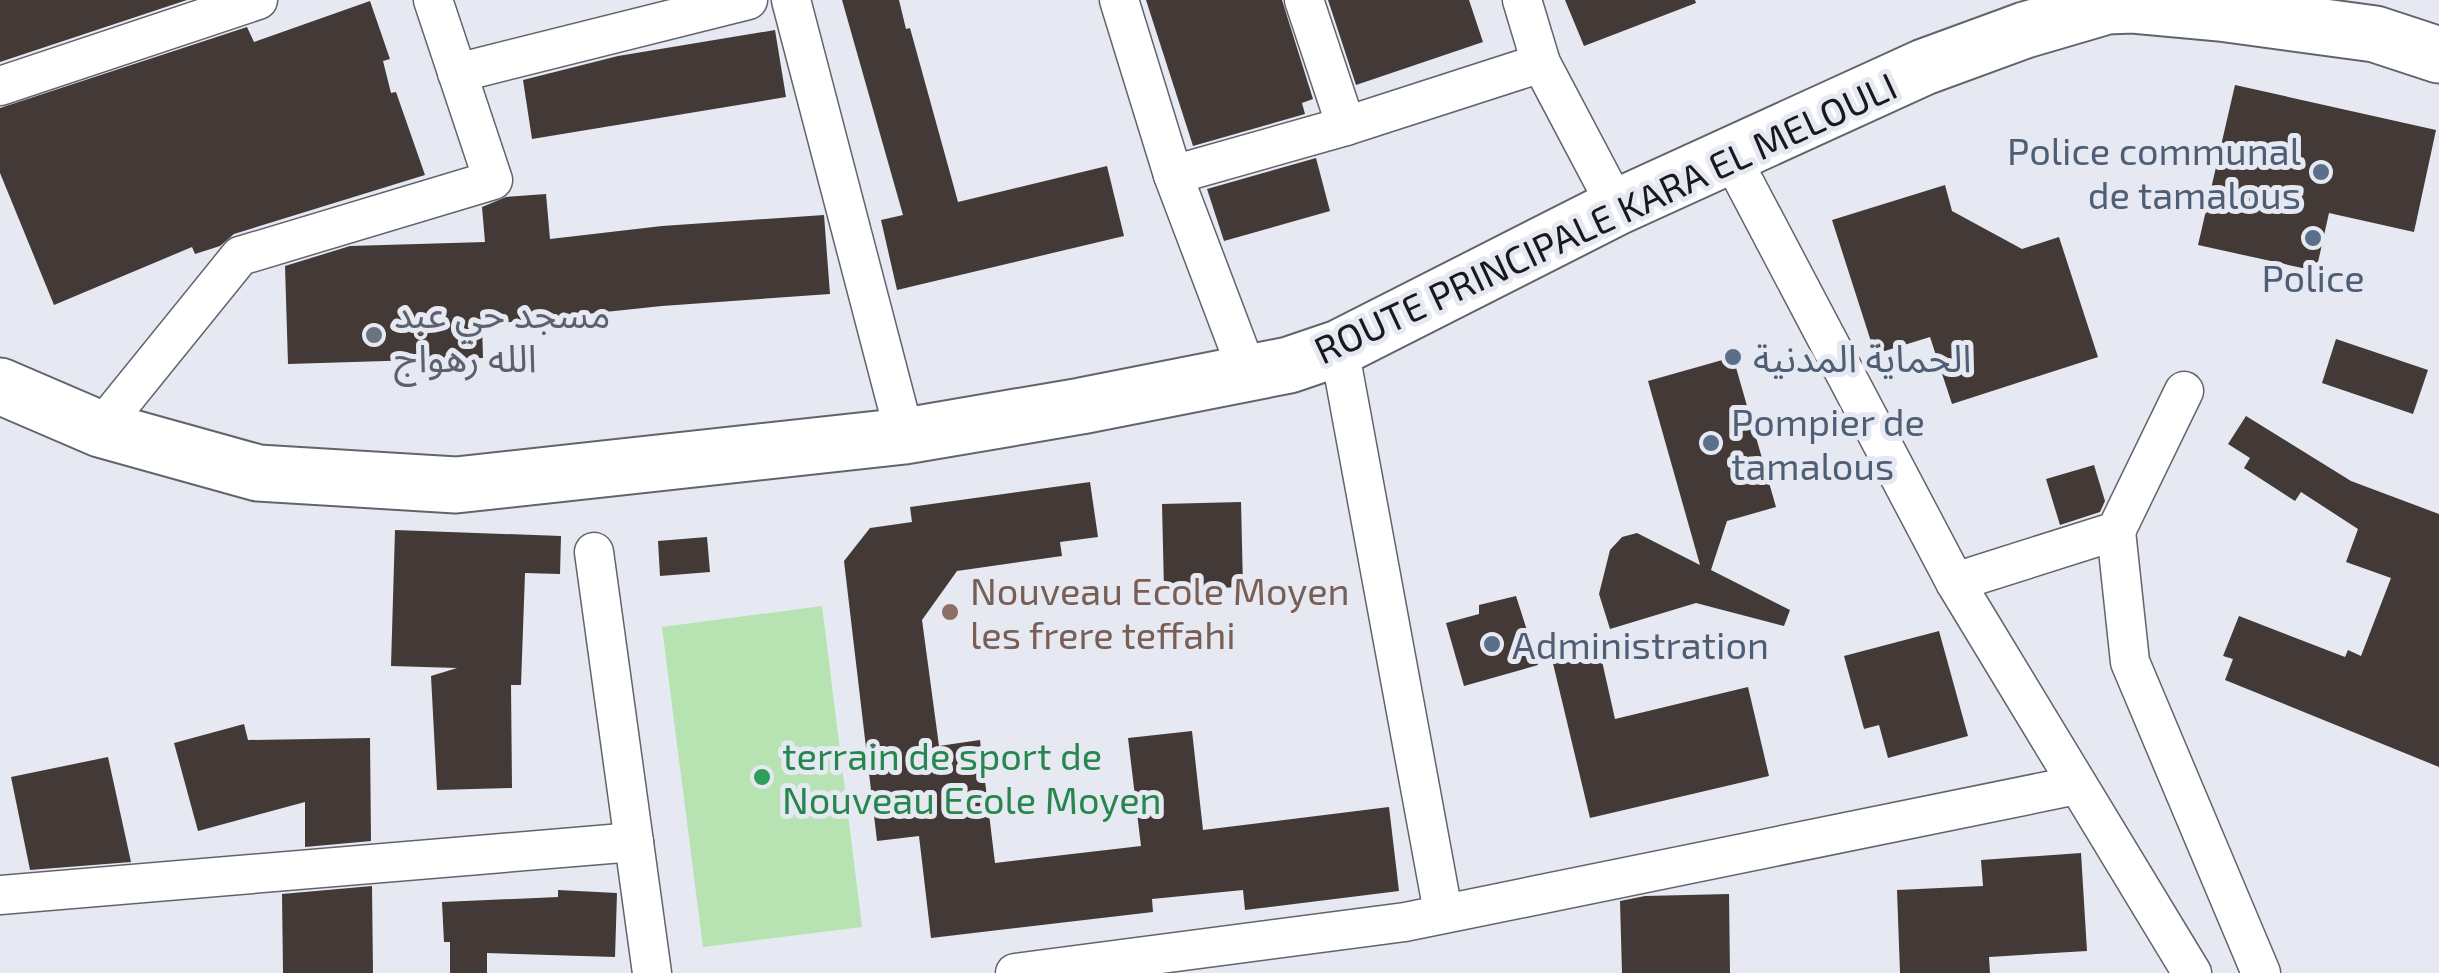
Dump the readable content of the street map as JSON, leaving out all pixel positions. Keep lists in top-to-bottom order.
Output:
{
  "streets": {
    "main road": ["ROUTE PRINCIPALE KARA EL MELOULI"]
  },
  "places": [
    "Police communal de tamalous",
    "Police",
    "مسجد حي عبد الله رهواج",
    "الحماية المدنية",
    "Pompier de tamalous",
    "Nouveau Ecole Moyen les frere teffahi",
    "Administration",
    "terrain de sport de Nouveau Ecole Moyen"
  ]
}
